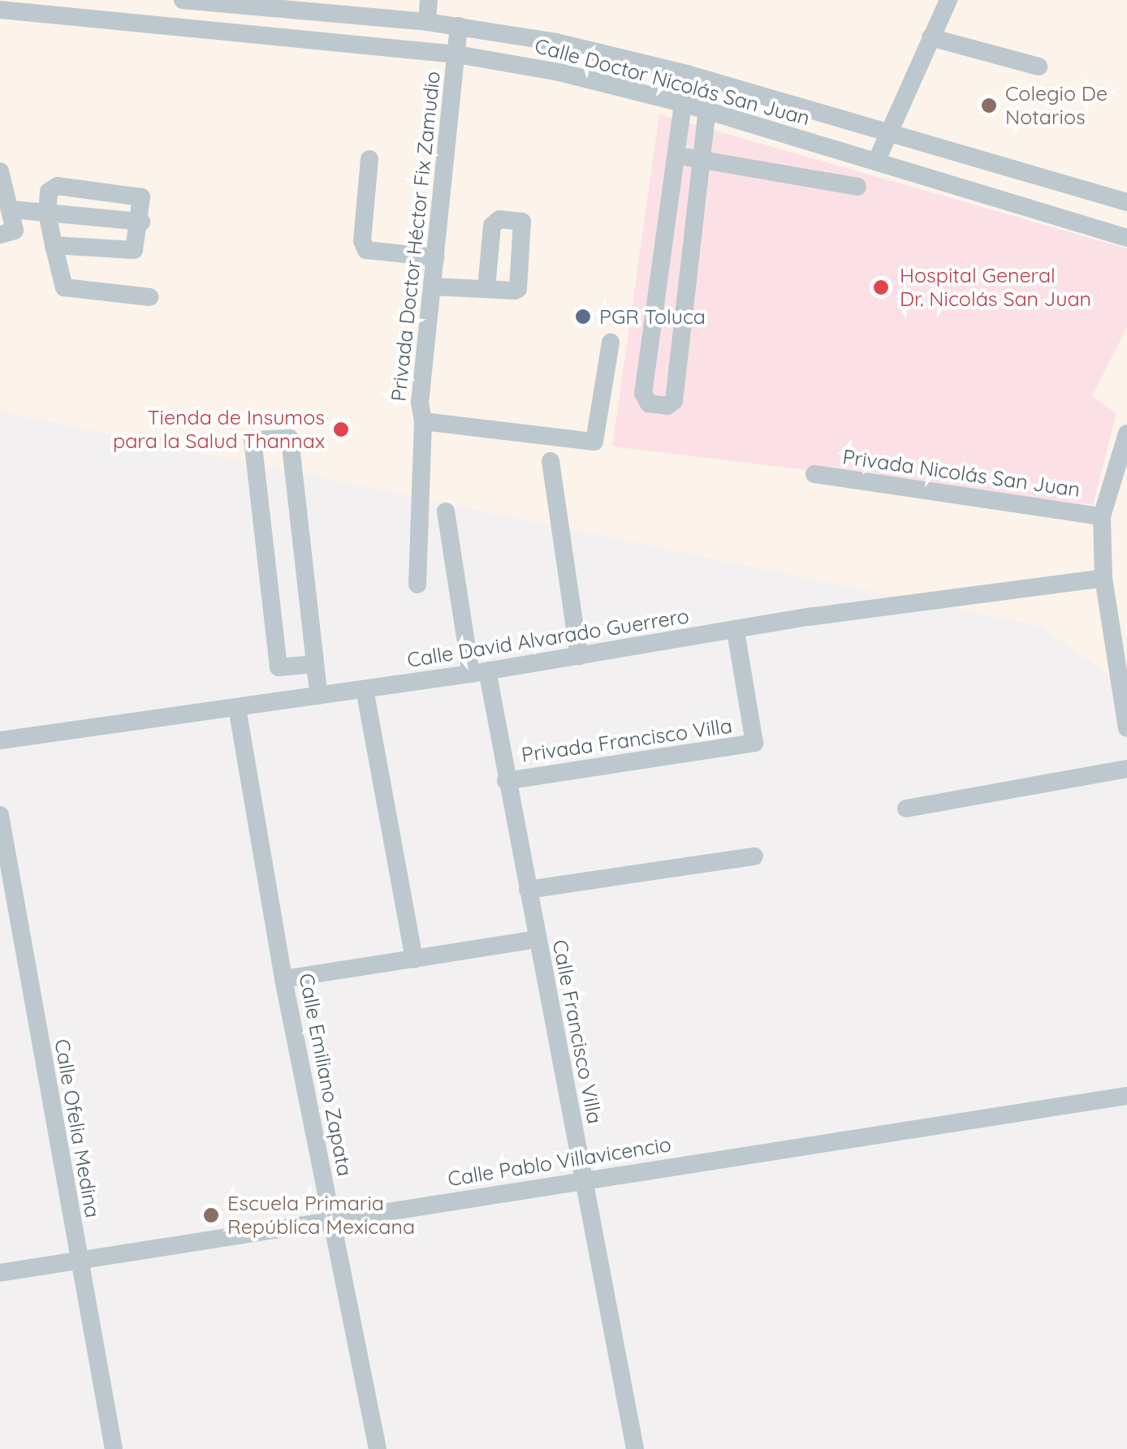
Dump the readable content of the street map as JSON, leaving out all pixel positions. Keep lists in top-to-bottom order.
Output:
{
  "streets": {
    "street": [
      "Calle Doctor Nicolás San Juan",
      "Privada Doctor Héctor Fix Zamudio",
      "Privada Nicolás San Juan",
      "Calle David Alvarado Guerrero",
      "Privada Francisco Villa",
      "Calle Francisco Villa",
      "Calle Emiliano Zapata",
      "Calle Ofelia Medina",
      "Calle Pablo Villavicencio"
    ]
  },
  "crossings": [
    ["Calle Doctor Nicolás San Juan", "Privada Doctor Héctor Fix Zamudio"],
    ["Calle David Alvarado Guerrero", "Privada Francisco Villa"],
    ["Calle David Alvarado Guerrero", "Calle Francisco Villa"],
    ["Calle David Alvarado Guerrero", "Calle Emiliano Zapata"],
    ["Privada Francisco Villa", "Calle Francisco Villa"],
    ["Calle Francisco Villa", "Calle Pablo Villavicencio"],
    ["Calle Emiliano Zapata", "Calle Pablo Villavicencio"],
    ["Calle Ofelia Medina", "Calle Pablo Villavicencio"]
  ],
  "places": [
    "Colegio De Notarios",
    "Hospital General Dr. Nicolás San Juan",
    "PGR Toluca",
    "Tienda de Insumos para la Salud Thannax",
    "Escuela Primaria República Mexicana"
  ]
}
